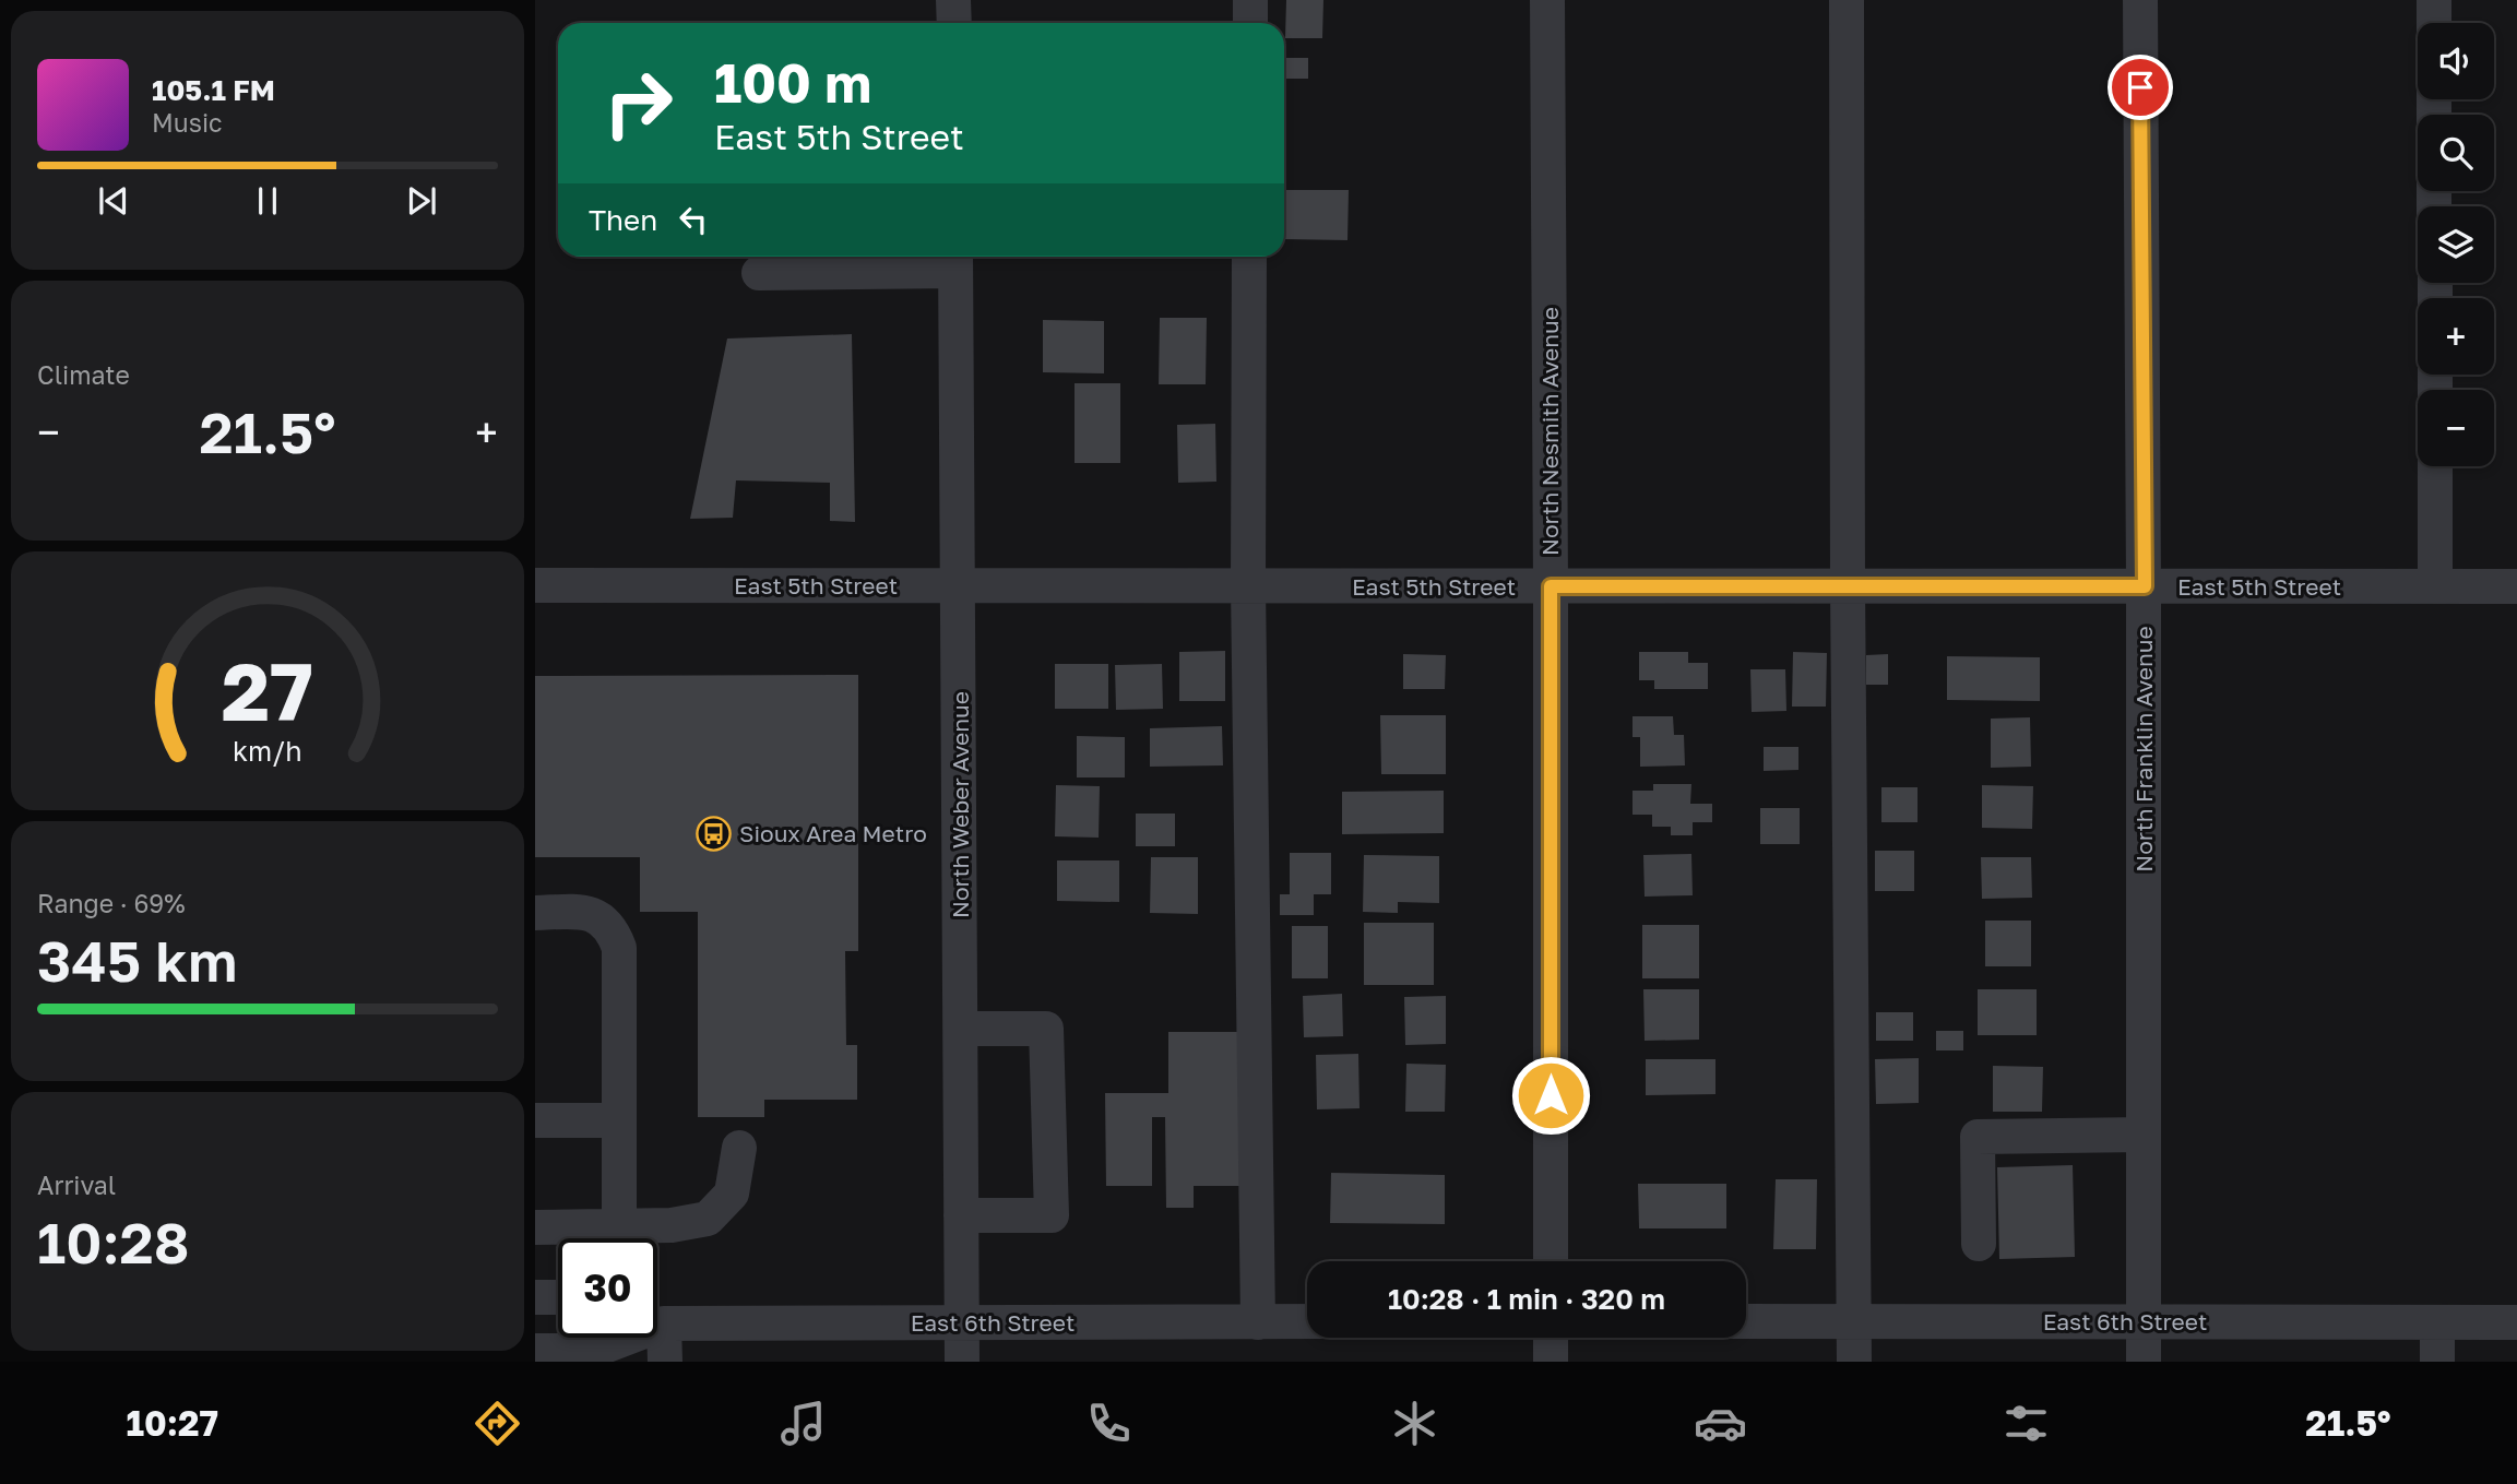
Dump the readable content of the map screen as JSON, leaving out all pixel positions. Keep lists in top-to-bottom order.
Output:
{
  "streets": {
    "street": [
      "North Nesmith Avenue",
      "East 5th Street",
      "North Franklin Avenue",
      "North Weber Avenue",
      "East 6th Street"
    ]
  },
  "crossings": [
    ["North Nesmith Avenue", "East 5th Street"],
    ["East 5th Street", "North Franklin Avenue"],
    ["East 5th Street", "North Weber Avenue"],
    ["North Franklin Avenue", "East 6th Street"],
    ["North Weber Avenue", "East 6th Street"]
  ],
  "places": {
    "bus stop": ["Sioux Area Metro"]
  },
  "page": {
    "map_buttons": ["+", "−"],
    "turn": ["100 m", "East 5th Street"],
    "song": ["105.1 FM", "Music"],
    "then": "Then",
    "tile": [
      "Climate",
      ["Range · 69%", "345 km"],
      ["Arrival", "10:28"]
    ],
    "heat": ["−", "21.5°", "+"],
    "limit": "30",
    "trip": "10:28 · 1 min · 320 m",
    "tabs": ["10:27", "21.5°"],
    "gauge": ["27", "km/h"]
  }
}
